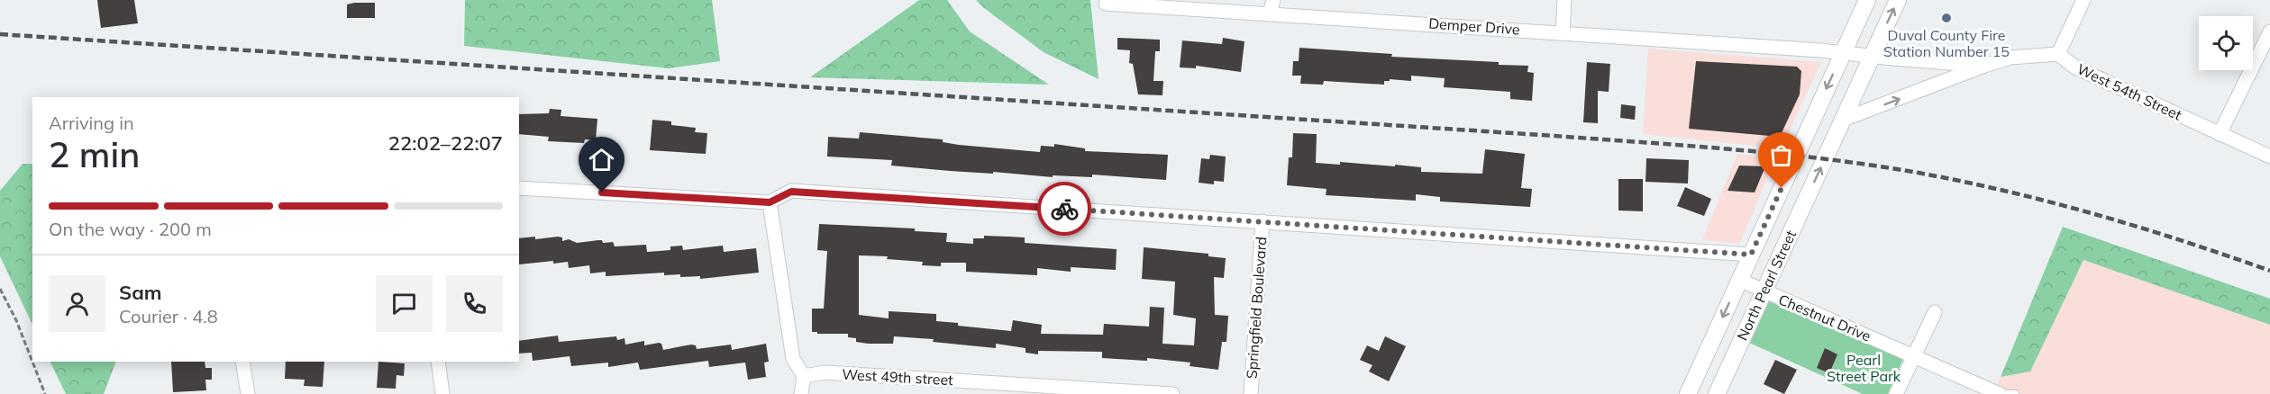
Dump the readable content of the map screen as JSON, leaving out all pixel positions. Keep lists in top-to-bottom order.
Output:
{
  "streets": {
    "street": [
      "Demper Drive",
      "West 54th Street",
      "North Pearl Street",
      "Springfield Boulevard",
      "Chestnut Drive",
      "West 49th street"
    ]
  },
  "crossings": [
    ["Demper Drive", "North Pearl Street"],
    ["North Pearl Street", "Chestnut Drive"]
  ],
  "parks": ["Pearl Street Park"],
  "places": ["Duval County Fire Station Number 15"],
  "page": {
    "heading": ["2 min", "Arriving in", "22:02–22:07"],
    "panel": ["Sam", "Courier · 4.8"],
    "bar": "On the way · 200 m"
  }
}
